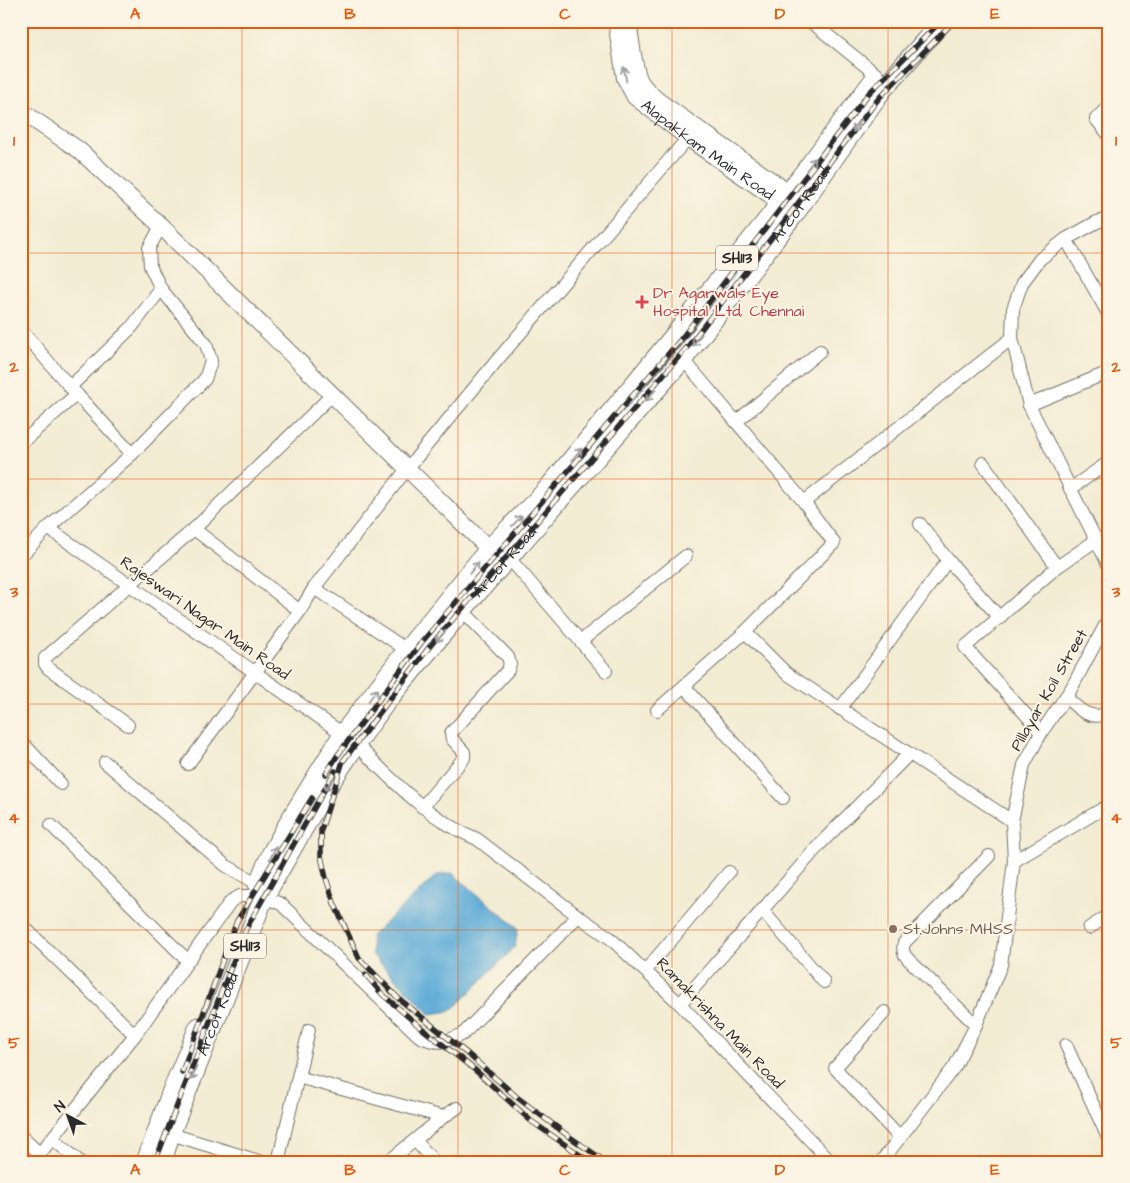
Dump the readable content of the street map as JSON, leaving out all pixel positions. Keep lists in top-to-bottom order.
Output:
{
  "streets": {
    "main road": ["Arcot Road", "SH113"],
    "street": [
      "Alapakkam Main Road",
      "Rajeswari Nagar Main Road",
      "Pillayar Koil Street",
      "Ramakrishna Main Road"
    ]
  },
  "crossings": [
    ["Alapakkam Main Road", "Arcot Road"],
    ["Arcot Road", "Rajeswari Nagar Main Road"],
    ["Rajeswari Nagar Main Road", "Ramakrishna Main Road"]
  ],
  "places": {
    "health": ["Dr Agarwals Eye Hospital Ltd, Chennai"],
    "other": ["St.Johns MHSS"]
  },
  "north": "top left",
  "grid": {
    "columns": [
      "A",
      "B",
      "C",
      "D",
      "E"
    ],
    "rows": [
      "1",
      "2",
      "3",
      "4",
      "5"
    ]
  }
}
